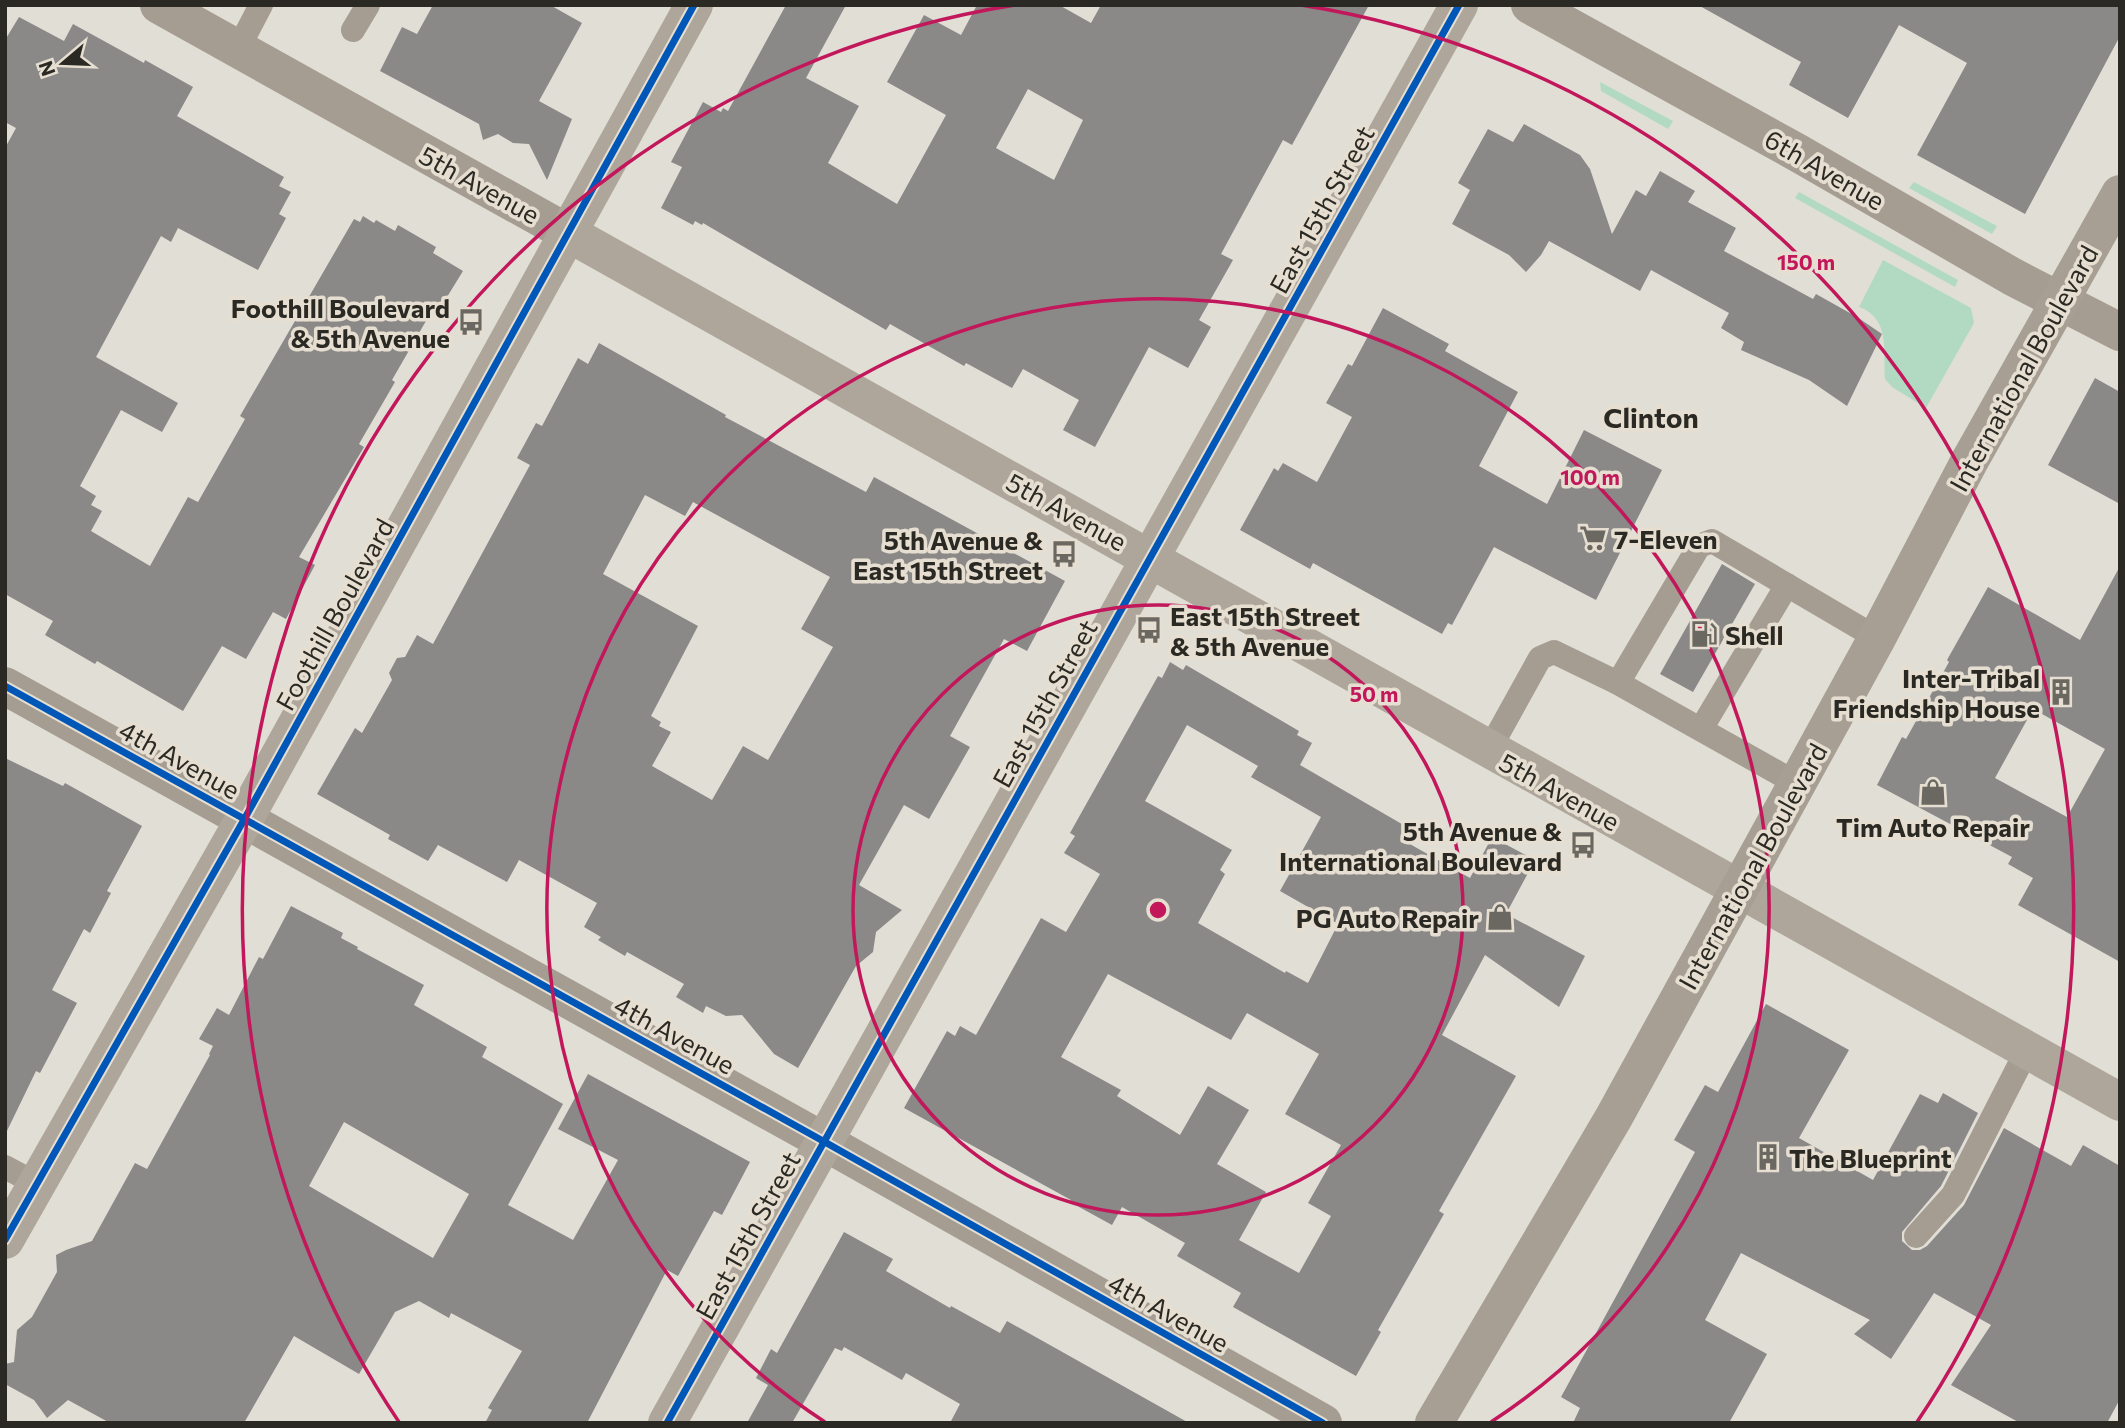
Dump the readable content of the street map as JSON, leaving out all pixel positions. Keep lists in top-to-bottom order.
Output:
{
  "streets": {
    "main road": [
      "5th Avenue",
      "East 15th Street",
      "International Boulevard",
      "Foothill Boulevard"
    ],
    "street": ["6th Avenue", "4th Avenue"]
  },
  "crossings": [
    ["6th Avenue", "International Boulevard"],
    ["5th Avenue", "East 15th Street"],
    ["5th Avenue", "International Boulevard"],
    ["5th Avenue", "Foothill Boulevard"],
    ["East 15th Street", "4th Avenue"],
    ["Foothill Boulevard", "4th Avenue"]
  ],
  "districts": ["Clinton"],
  "places": {
    "bus stop": [
      "Foothill Boulevard & 5th Avenue",
      "5th Avenue & East 15th Street",
      "East 15th Street & 5th Avenue",
      "5th Avenue & International Boulevard"
    ],
    "supermarket": ["7-Eleven"],
    "fuel station": ["Shell"],
    "building": ["Inter-Tribal Friendship House", "The Blueprint"],
    "shop": ["Tim Auto Repair", "PG Auto Repair"]
  },
  "north": "left",
  "rings": ["150 m", "100 m", "50 m"]
}
